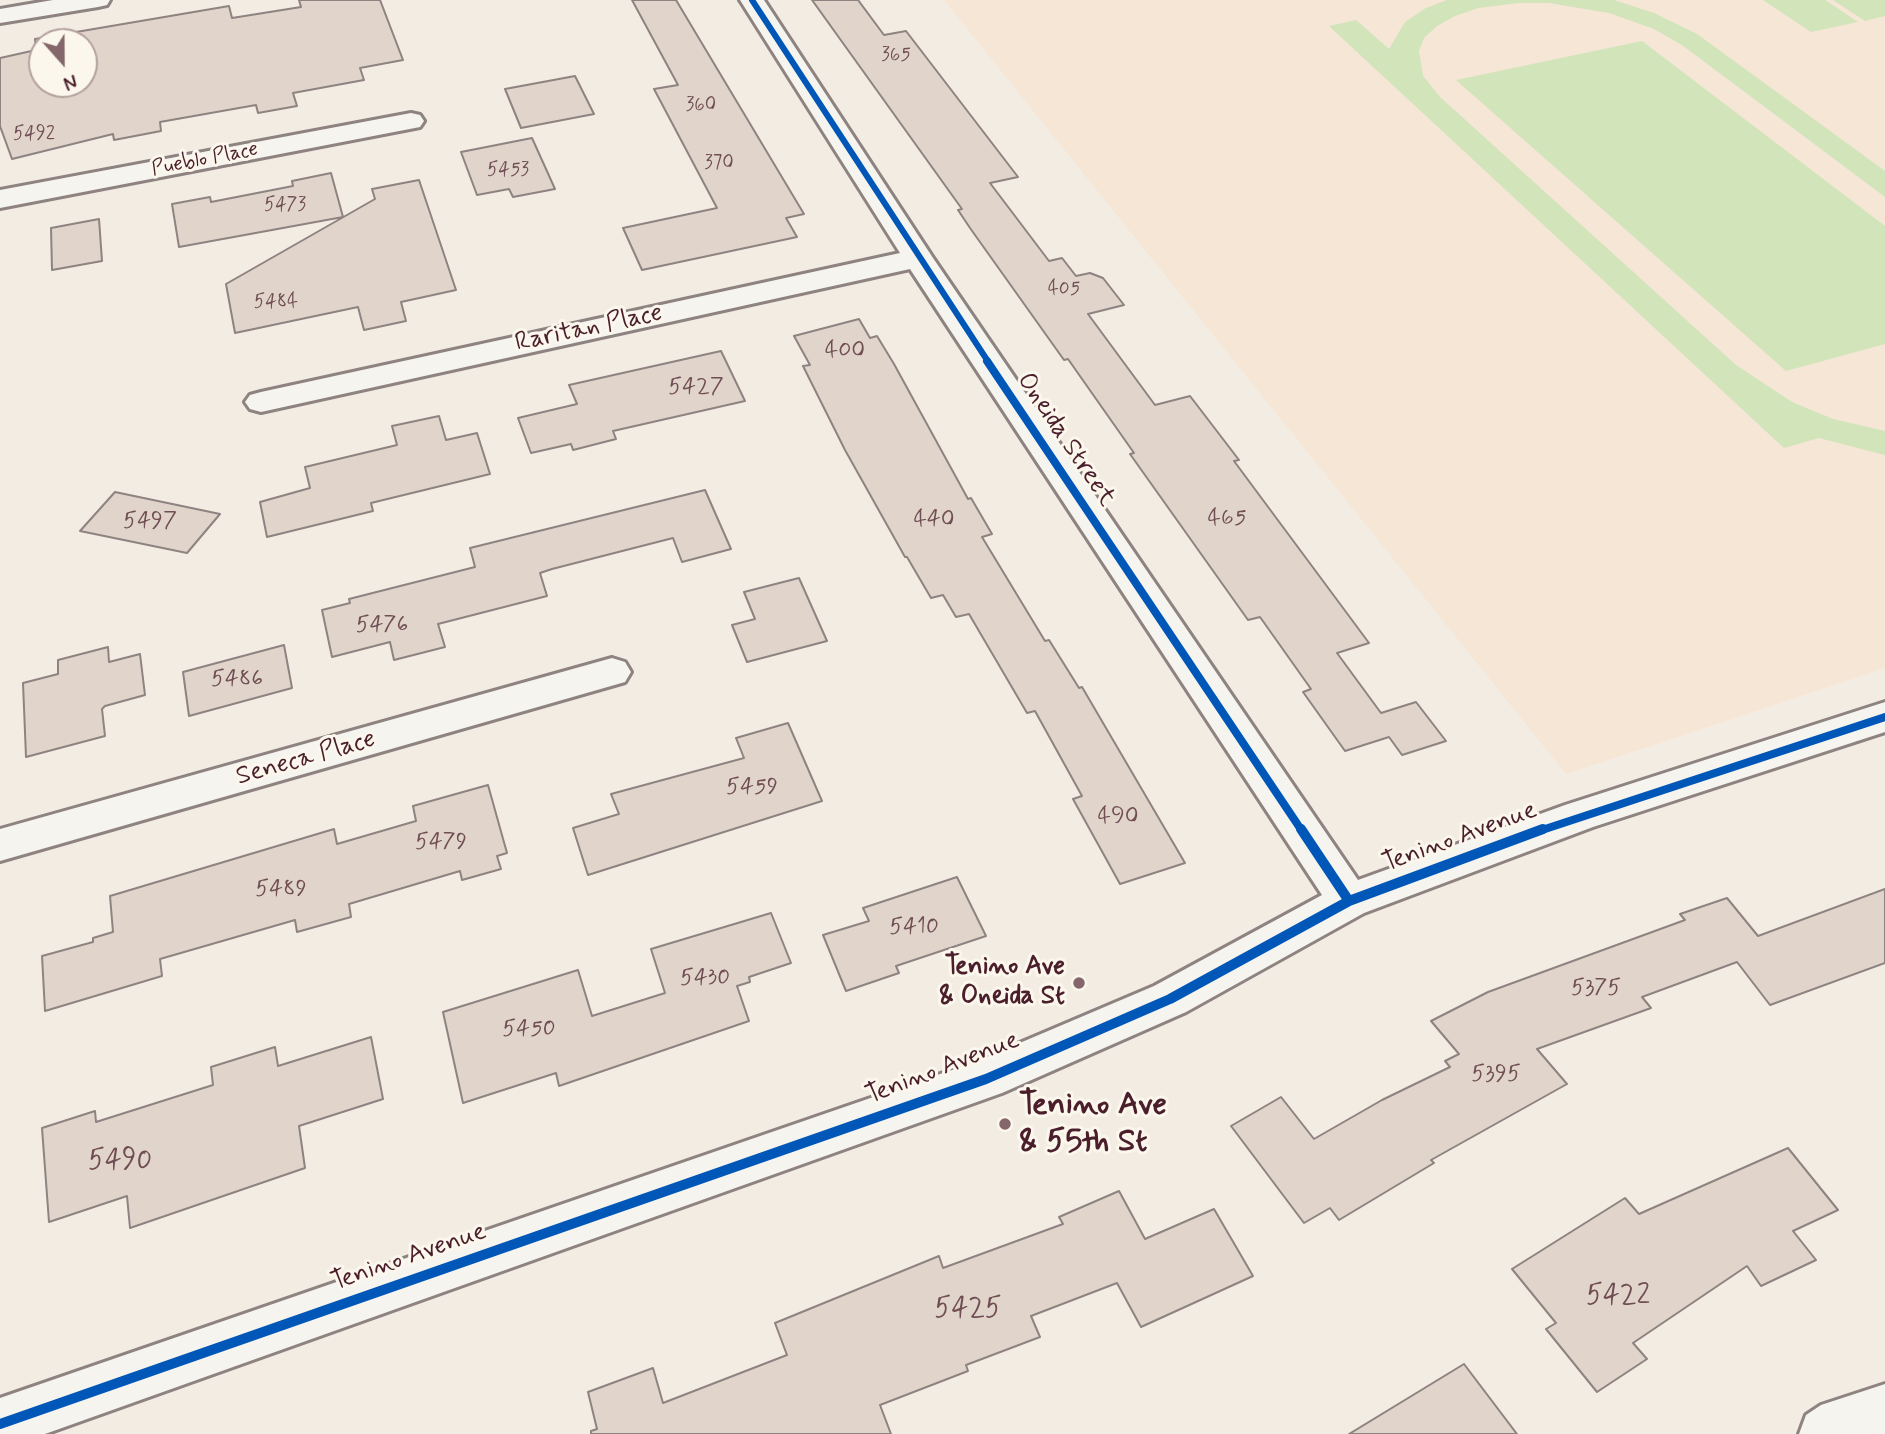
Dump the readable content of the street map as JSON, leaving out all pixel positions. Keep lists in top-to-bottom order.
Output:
{
  "streets": {
    "street": [
      "Pueblo Place",
      "Raritan Place",
      "Oneida Street",
      "Seneca Place",
      "Tenino Avenue"
    ]
  },
  "crossings": [
    ["Raritan Place", "Oneida Street"],
    ["Oneida Street", "Tenino Avenue"]
  ],
  "places": ["Tenino Ave & Oneida St", "Tenino Ave & 55th St"],
  "house_numbers": [
    "365",
    "360",
    "5492",
    "370",
    "5453",
    "5473",
    "405",
    "5484",
    "400",
    "5427",
    "465",
    "440",
    "5497",
    "5476",
    "5486",
    "5459",
    "490",
    "5479",
    "5489",
    "5410",
    "5430",
    "5375",
    "5450",
    "5395",
    "5490",
    "5422",
    "5425"
  ],
  "north": "bottom"
}
